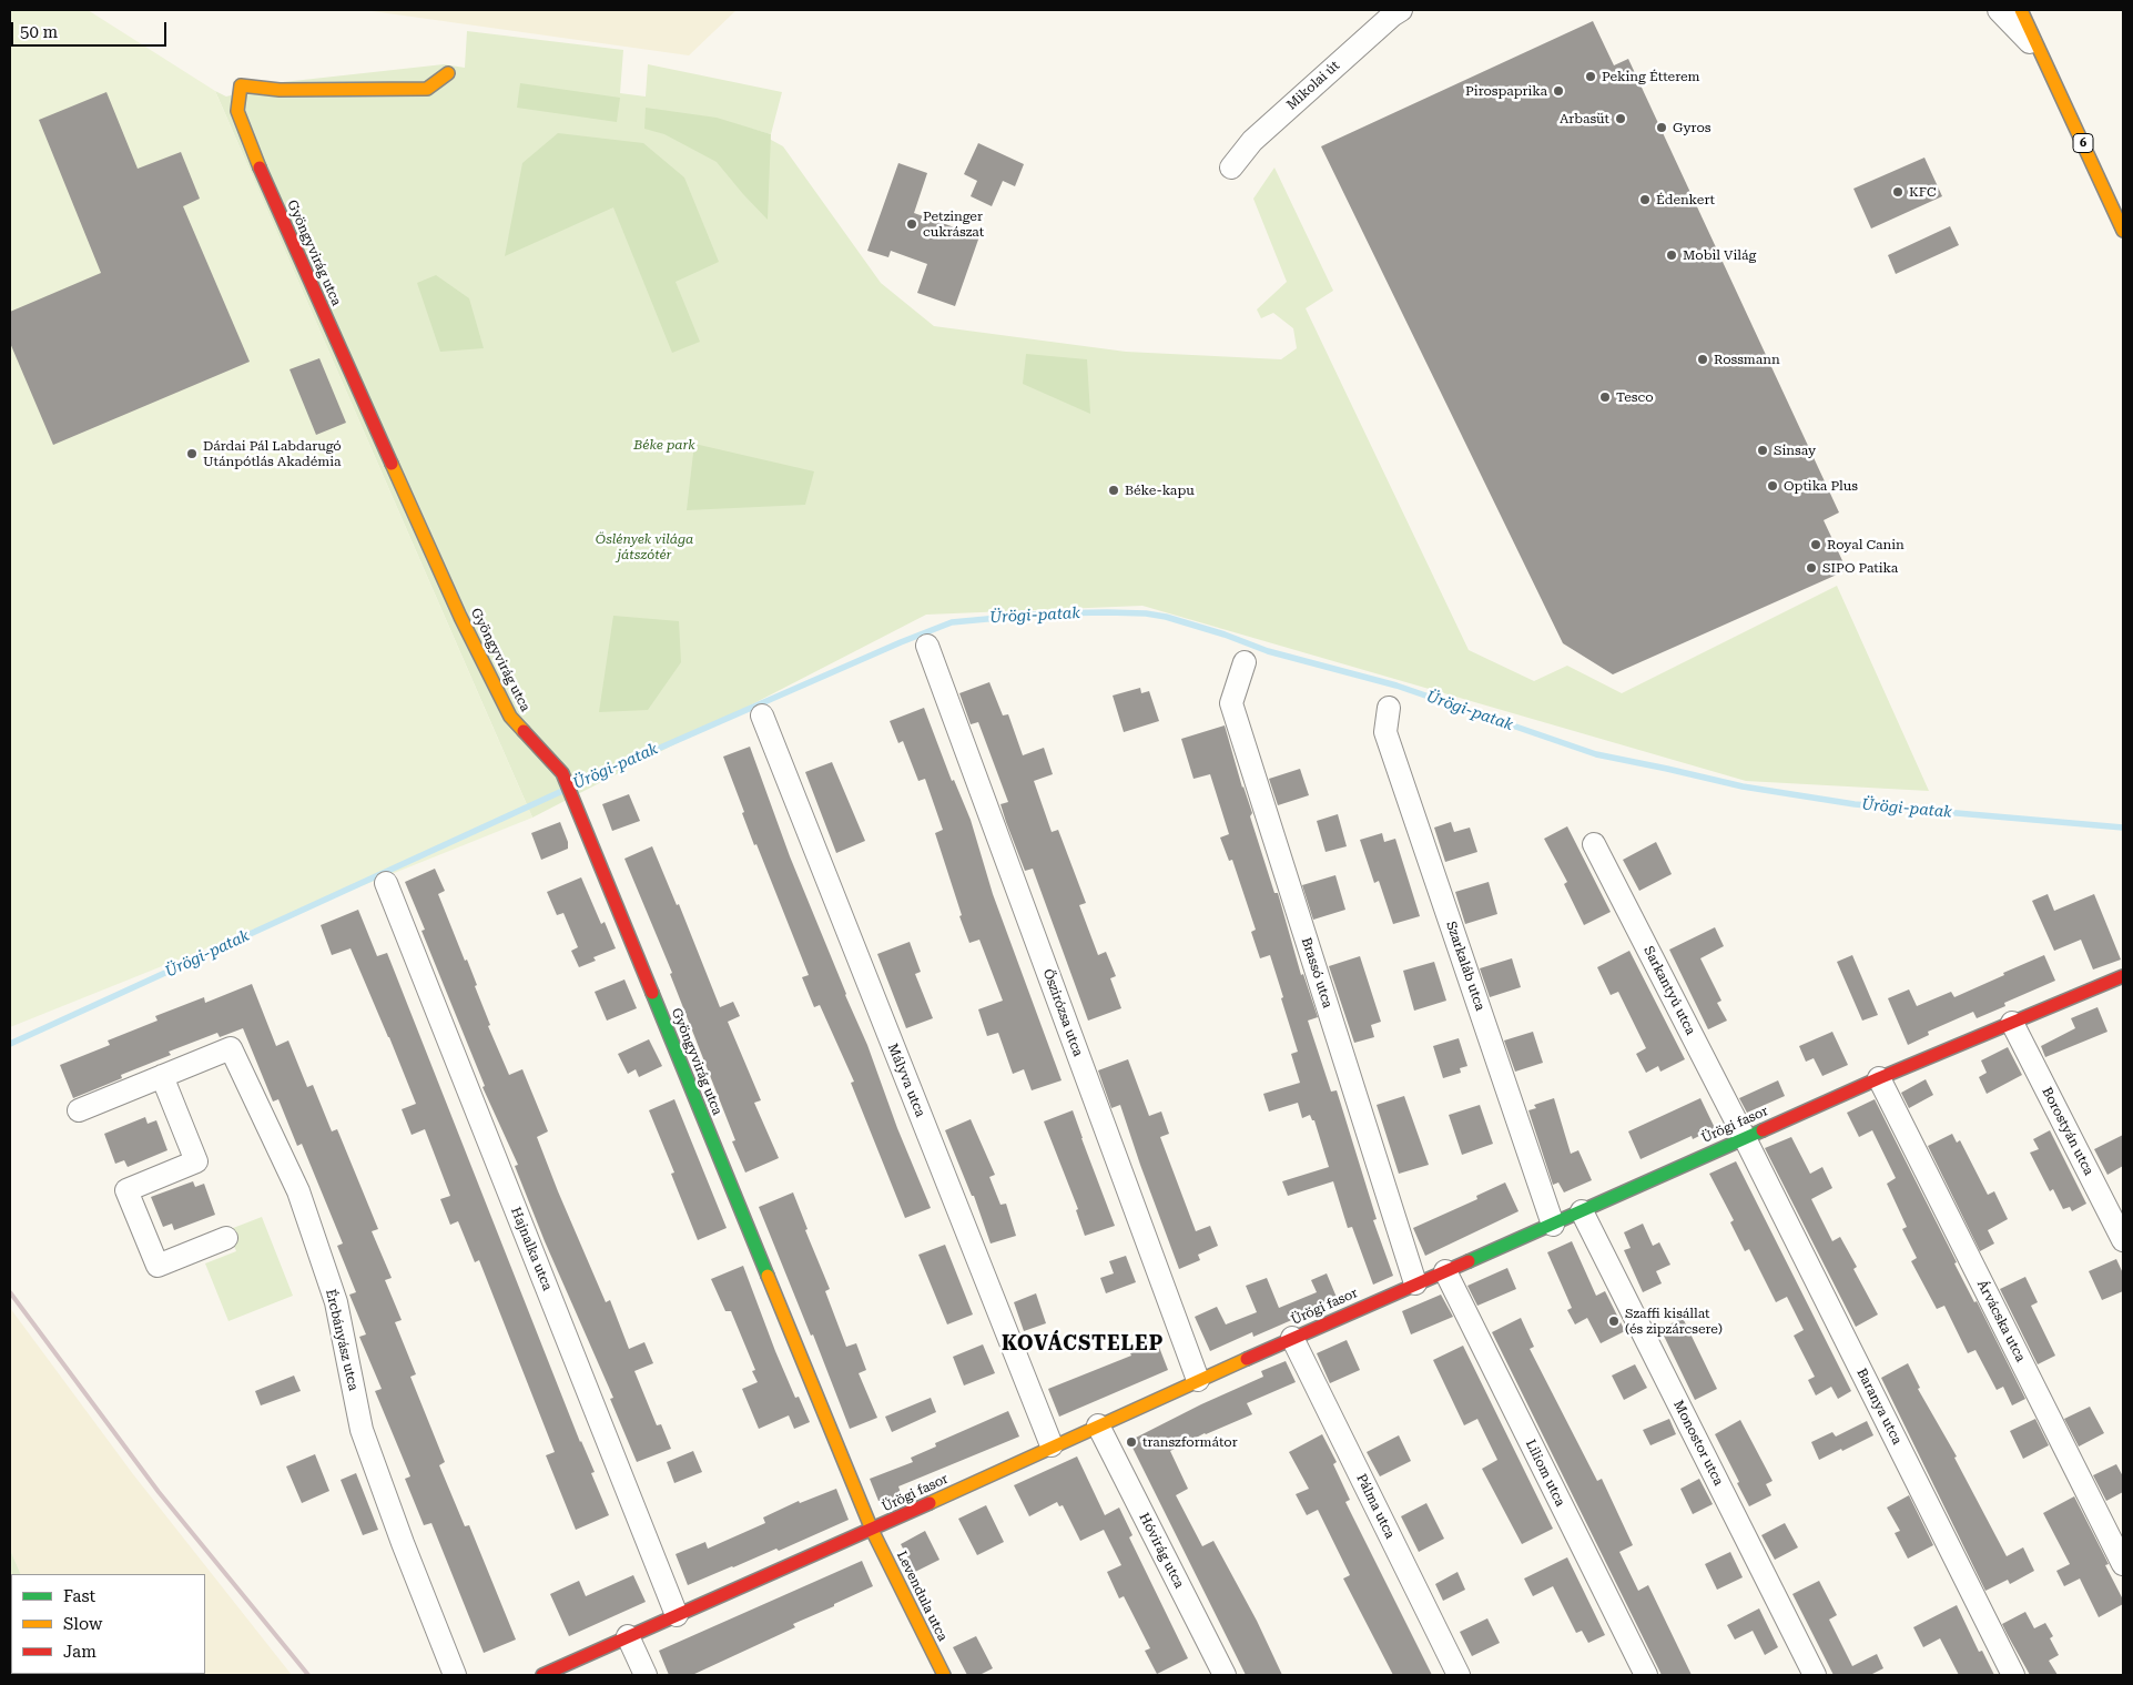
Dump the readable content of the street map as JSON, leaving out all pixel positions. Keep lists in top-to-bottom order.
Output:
{
  "streets": {
    "street": [
      "Mikolai út",
      "6",
      "Gyöngyvirág utca",
      "Szarkaláb utca",
      "Brassó utca",
      "Sarkantyú utca",
      "Őszirózsa utca",
      "Mályva utca",
      "Ürögi fasor",
      "Borostyán utca",
      "Hajnalka utca",
      "Árvácska utca",
      "Ércbányász utca",
      "Baranya utca",
      "Monostor utca",
      "Liliom utca",
      "Pálma utca",
      "Hóvirág utca",
      "Levendula utca"
    ]
  },
  "crossings": [
    ["Gyöngyvirág utca", "Ürögi fasor"],
    ["Gyöngyvirág utca", "Levendula utca"],
    ["Szarkaláb utca", "Ürögi fasor"],
    ["Brassó utca", "Ürögi fasor"],
    ["Sarkantyú utca", "Ürögi fasor"],
    ["Sarkantyú utca", "Baranya utca"],
    ["Őszirózsa utca", "Ürögi fasor"],
    ["Mályva utca", "Ürögi fasor"],
    ["Ürögi fasor", "Borostyán utca"],
    ["Ürögi fasor", "Hajnalka utca"],
    ["Ürögi fasor", "Árvácska utca"],
    ["Ürögi fasor", "Baranya utca"],
    ["Ürögi fasor", "Monostor utca"],
    ["Ürögi fasor", "Liliom utca"],
    ["Ürögi fasor", "Pálma utca"],
    ["Ürögi fasor", "Hóvirág utca"],
    ["Ürögi fasor", "Levendula utca"]
  ],
  "districts": ["KOVÁCSTELEP"],
  "water": ["Ürögi-patak"],
  "parks": ["Béke park", "Őslények világa játszótér"],
  "places": [
    "Peking Étterem",
    "Pirospaprika",
    "Arbasüt",
    "Gyros",
    "KFC",
    "Édenkert",
    "Petzinger cukrászat",
    "Mobil Világ",
    "Rossmann",
    "Tesco",
    "Sinsay",
    "Dárdai Pál Labdarugó Utánpótlás Akadémia",
    "Optika Plus",
    "Béke-kapu",
    "Royal Canin",
    "SIPO Patika",
    "Szaffi kisállat (és zipzárcsere)",
    "transzformátor"
  ],
  "legend": ["Fast", "Slow", "Jam"],
  "scale_bar": "50 m"
}
